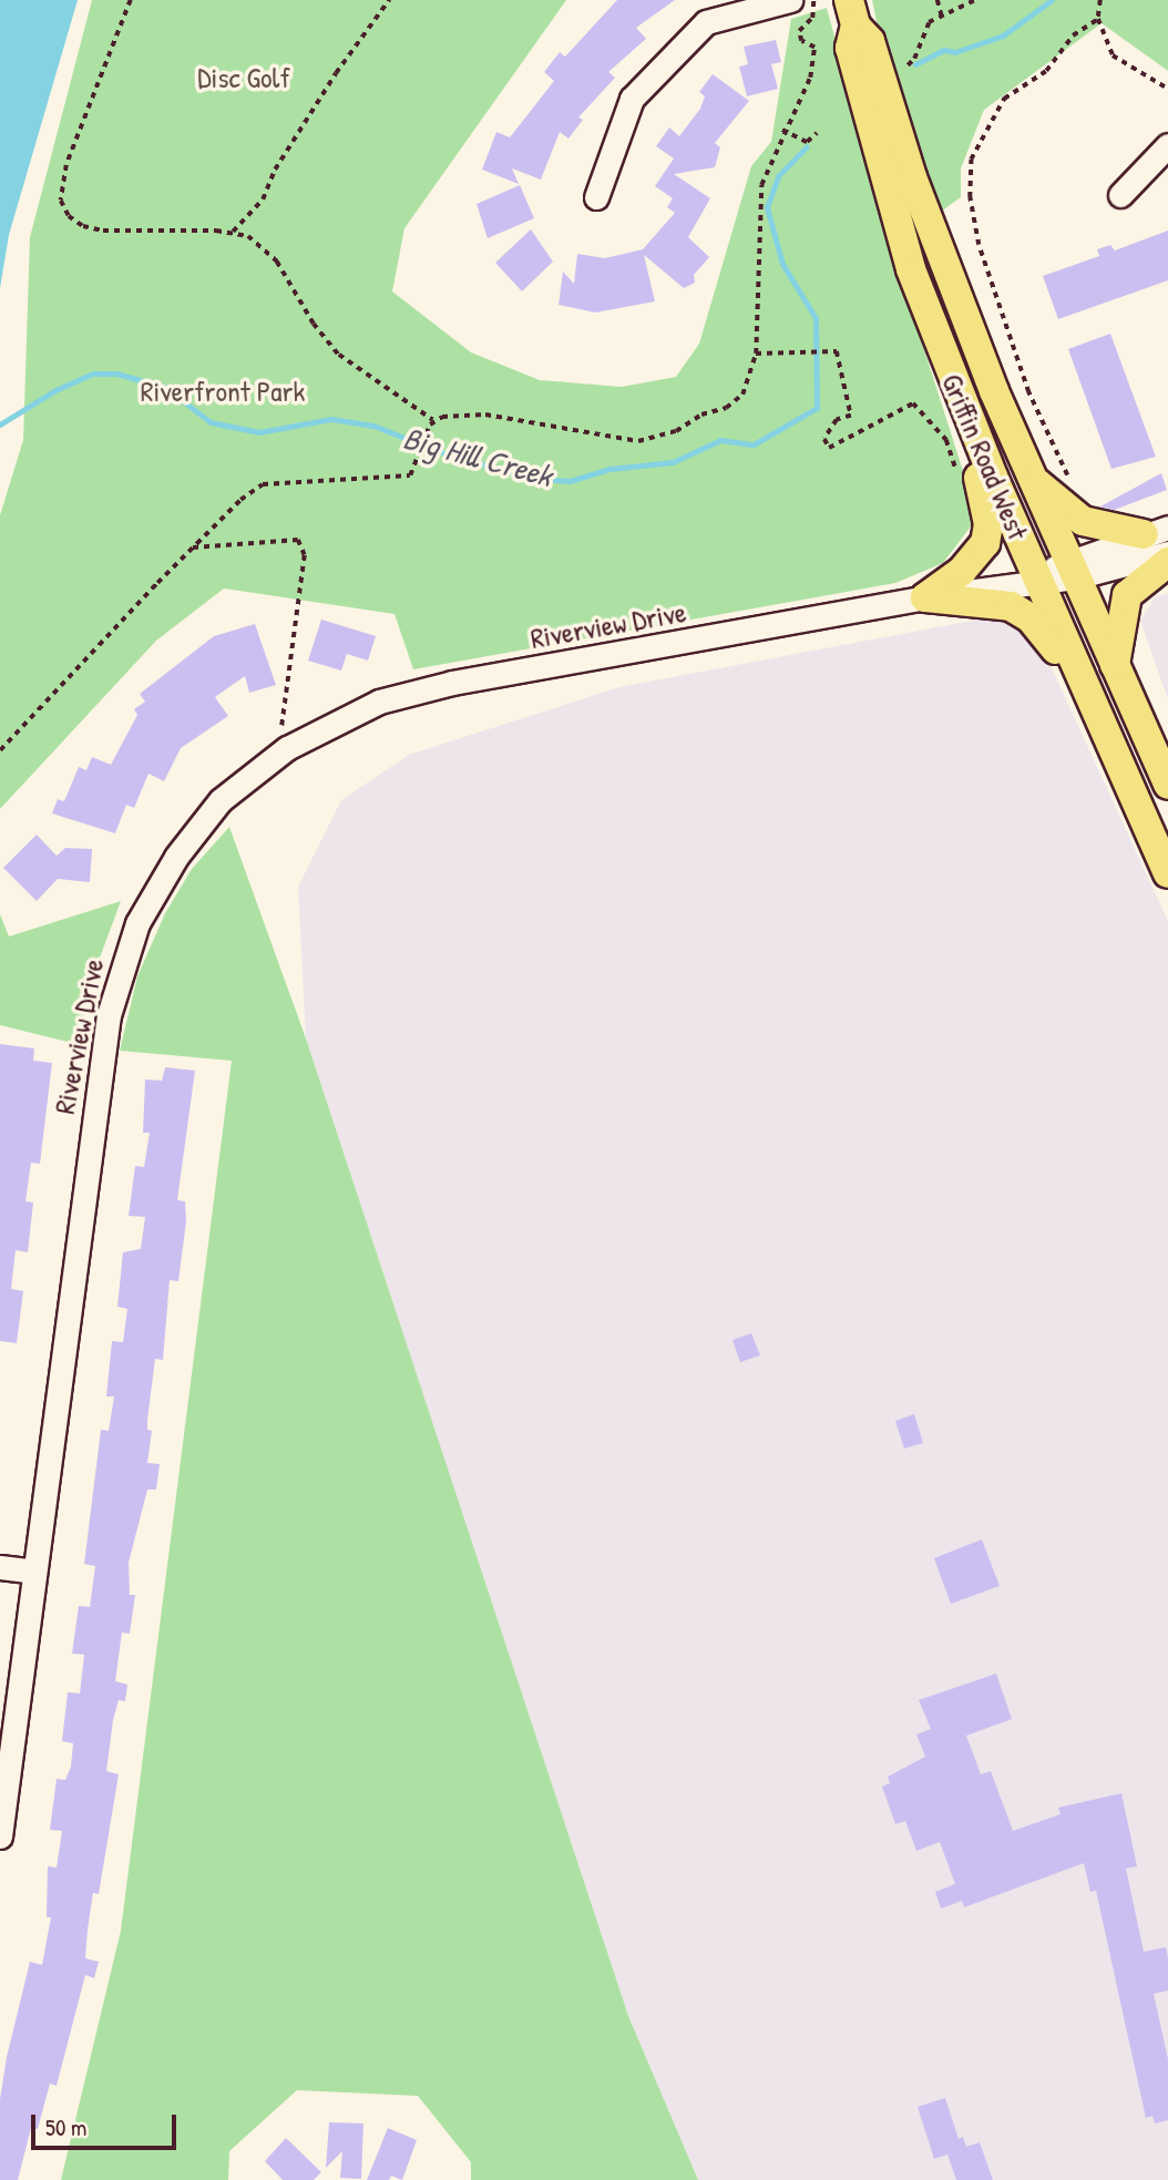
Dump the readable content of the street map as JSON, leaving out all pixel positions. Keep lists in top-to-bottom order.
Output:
{
  "streets": {
    "main road": ["Griffin Road West"],
    "street": ["Riverview Drive"]
  },
  "crossings": [
    ["Griffin Road West", "Riverview Drive"]
  ],
  "water": ["Big Hill Creek"],
  "parks": ["Disc Golf", "Riverfront Park"],
  "scale_bar": "50 m"
}
